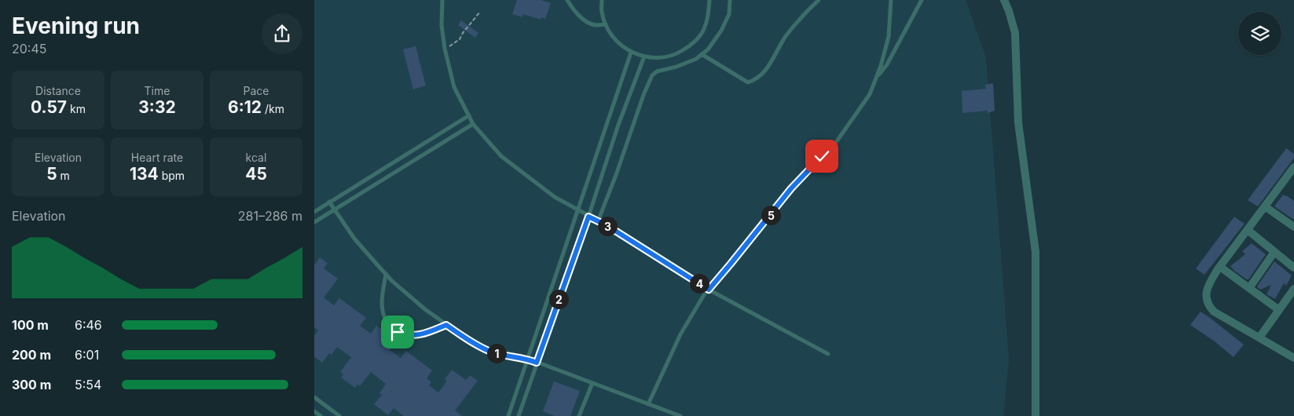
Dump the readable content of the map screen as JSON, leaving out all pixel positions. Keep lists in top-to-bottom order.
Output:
{
  "page": {
    "heading": ["Evening run", "20:45"],
    "stats": [
      ["Distance", "0.57 km"],
      ["Time", "3:32"],
      ["Pace", "6:12 /km"],
      ["Elevation", "5 m"],
      ["Heart rate", "134 bpm"],
      ["kcal", "45"]
    ],
    "chart": ["Elevation", "281–286 m"],
    "pins": [
      "5",
      "3",
      "4",
      "2",
      "1"
    ],
    "list": [
      {
        "name": "100 m",
        "note": "6:46"
      },
      {
        "name": "200 m",
        "note": "6:01"
      },
      {
        "name": "300 m",
        "note": "5:54"
      }
    ]
  }
}
